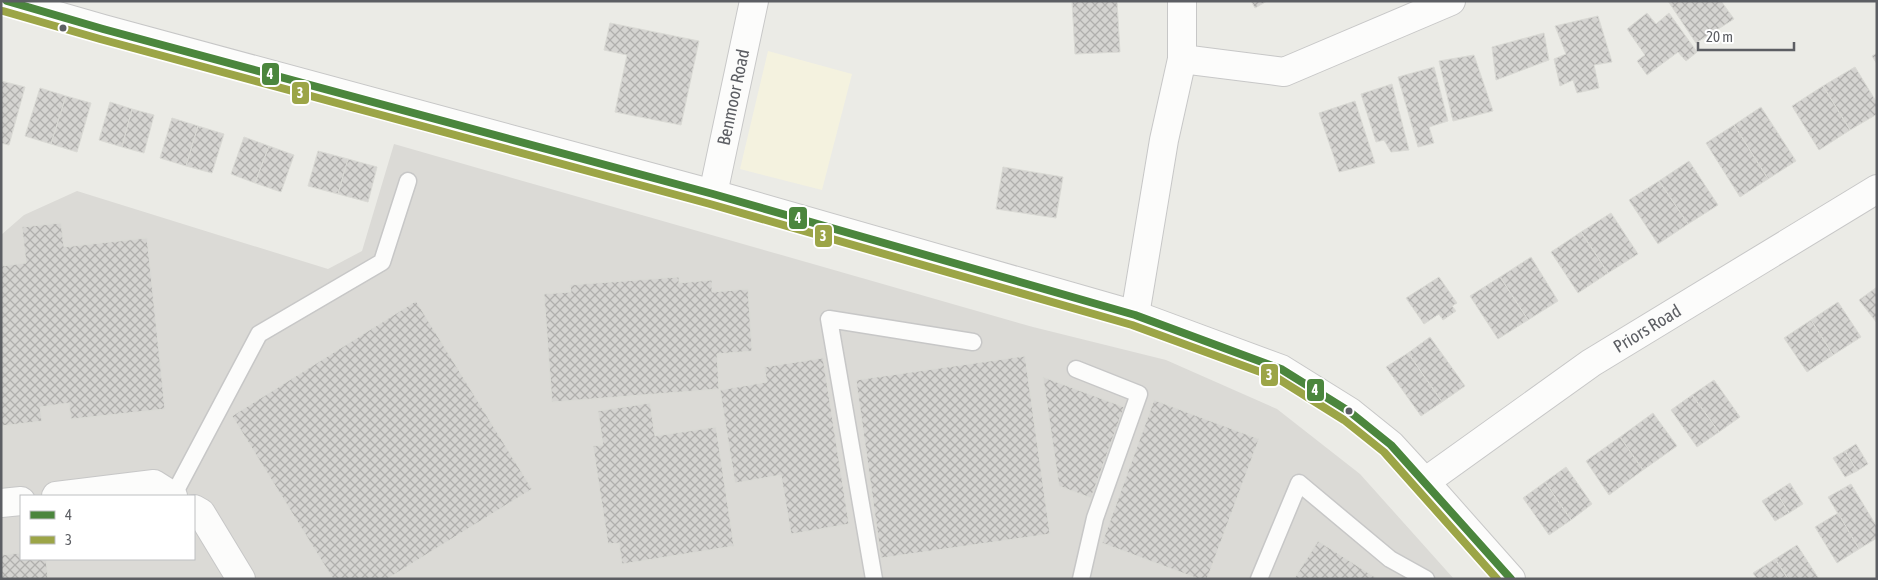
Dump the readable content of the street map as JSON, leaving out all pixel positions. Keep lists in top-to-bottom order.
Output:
{
  "streets": {
    "street": ["Benmoor Road", "Priors Road"]
  },
  "lines": ["transit line 4", "transit line 3"],
  "legend": ["4", "3"],
  "scale_bar": "20 m"
}
